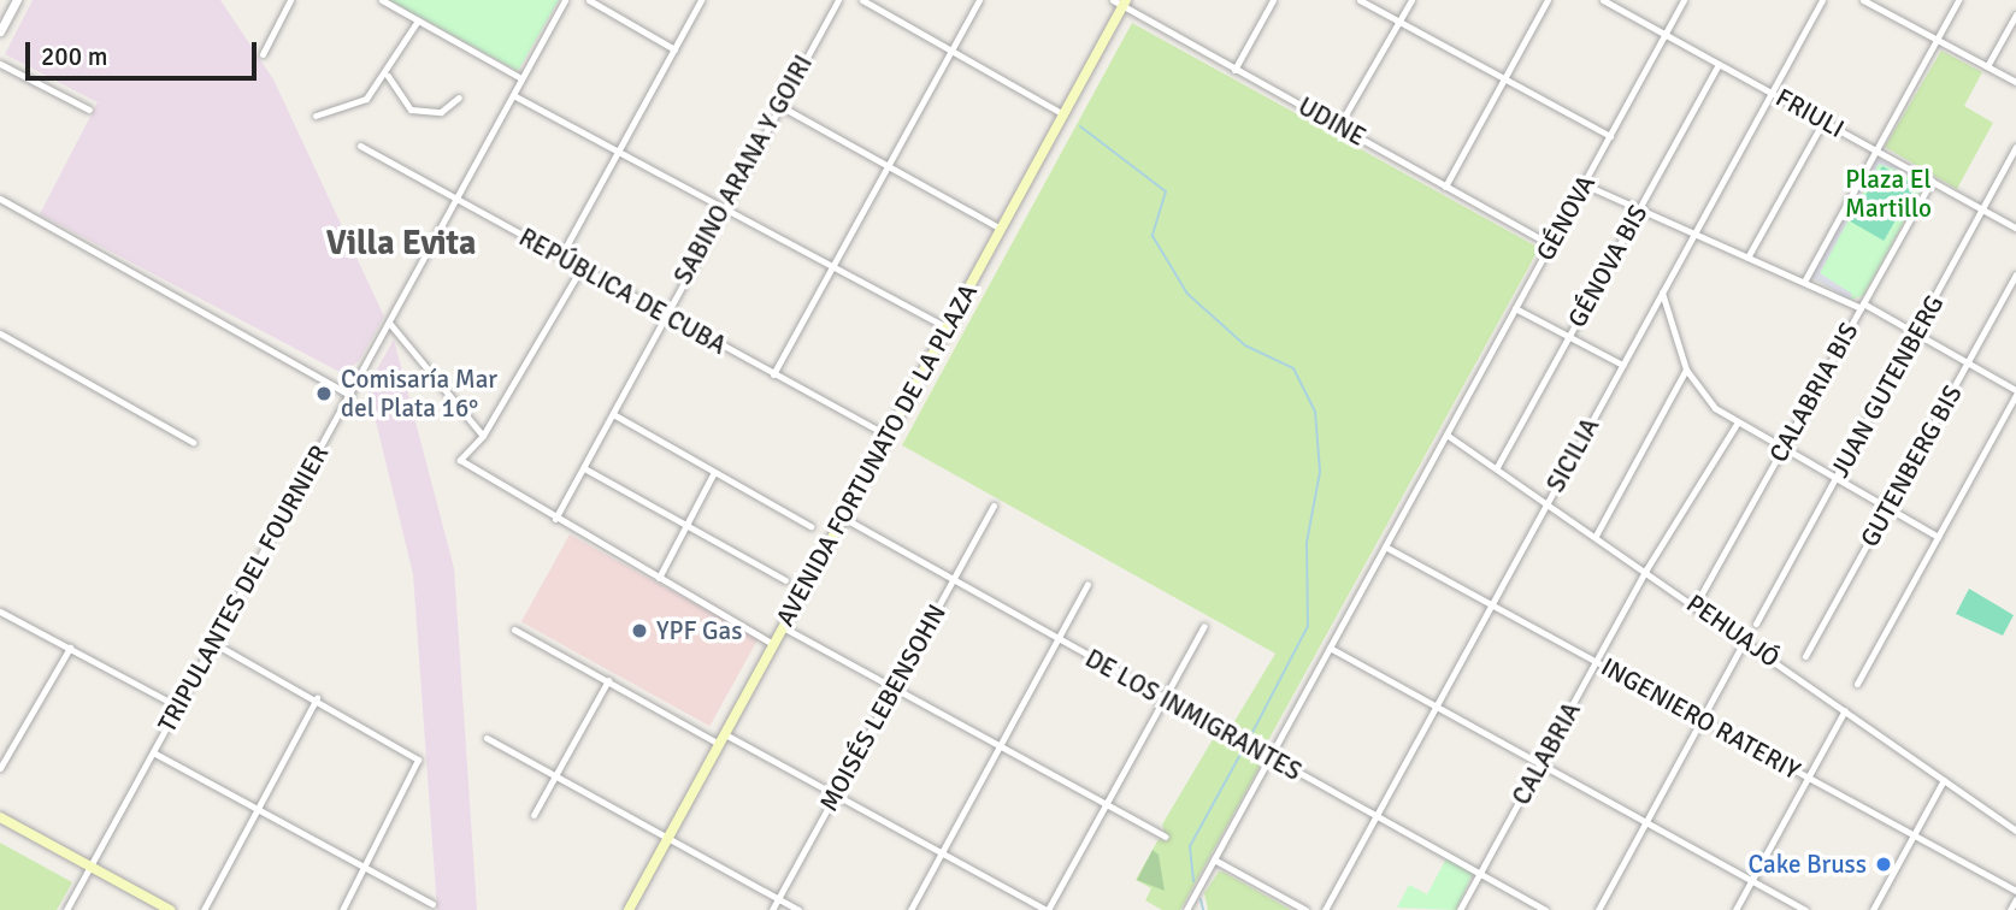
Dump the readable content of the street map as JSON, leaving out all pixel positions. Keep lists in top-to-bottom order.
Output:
{
  "streets": {
    "main road": ["AVENIDA FORTUNATO DE LA PLAZA"],
    "street": [
      "FRIULI",
      "UDINE",
      "SABINO ARANA Y GOIRI",
      "GÉNOVA",
      "GÉNOVA BIS",
      "REPÚBLICA DE CUBA",
      "JUAN GUTENBERG",
      "CALABRIA BIS",
      "SICILIA",
      "GUTENBERG BIS",
      "TRIPULANTES DEL FOURNIER",
      "PEHUAJÓ",
      "MOISÉS LEBENSOHN",
      "DE LOS INMIGRANTES",
      "INGENIERO RATERIY",
      "CALABRIA"
    ]
  },
  "crossings": [
    ["FRIULI", "GÉNOVA"],
    ["FRIULI", "GÉNOVA BIS"],
    ["FRIULI", "JUAN GUTENBERG"],
    ["FRIULI", "CALABRIA BIS"],
    ["FRIULI", "SICILIA"],
    ["UDINE", "GÉNOVA"],
    ["UDINE", "AVENIDA FORTUNATO DE LA PLAZA"],
    ["SABINO ARANA Y GOIRI", "REPÚBLICA DE CUBA"],
    ["GÉNOVA", "PEHUAJÓ"],
    ["GÉNOVA", "INGENIERO RATERIY"],
    ["GÉNOVA BIS", "PEHUAJÓ"],
    ["REPÚBLICA DE CUBA", "AVENIDA FORTUNATO DE LA PLAZA"],
    ["REPÚBLICA DE CUBA", "TRIPULANTES DEL FOURNIER"],
    ["CALABRIA BIS", "PEHUAJÓ"],
    ["AVENIDA FORTUNATO DE LA PLAZA", "DE LOS INMIGRANTES"],
    ["SICILIA", "PEHUAJÓ"],
    ["SICILIA", "DE LOS INMIGRANTES"],
    ["SICILIA", "INGENIERO RATERIY"],
    ["PEHUAJÓ", "CALABRIA"],
    ["MOISÉS LEBENSOHN", "DE LOS INMIGRANTES"],
    ["DE LOS INMIGRANTES", "CALABRIA"],
    ["INGENIERO RATERIY", "CALABRIA"]
  ],
  "districts": ["Villa Evita"],
  "parks": ["Plaza El Martillo"],
  "places": ["Comisaría Mar del Plata 16°", "YPF Gas", "Cake Bruss"],
  "scale_bar": "200 m"
}
